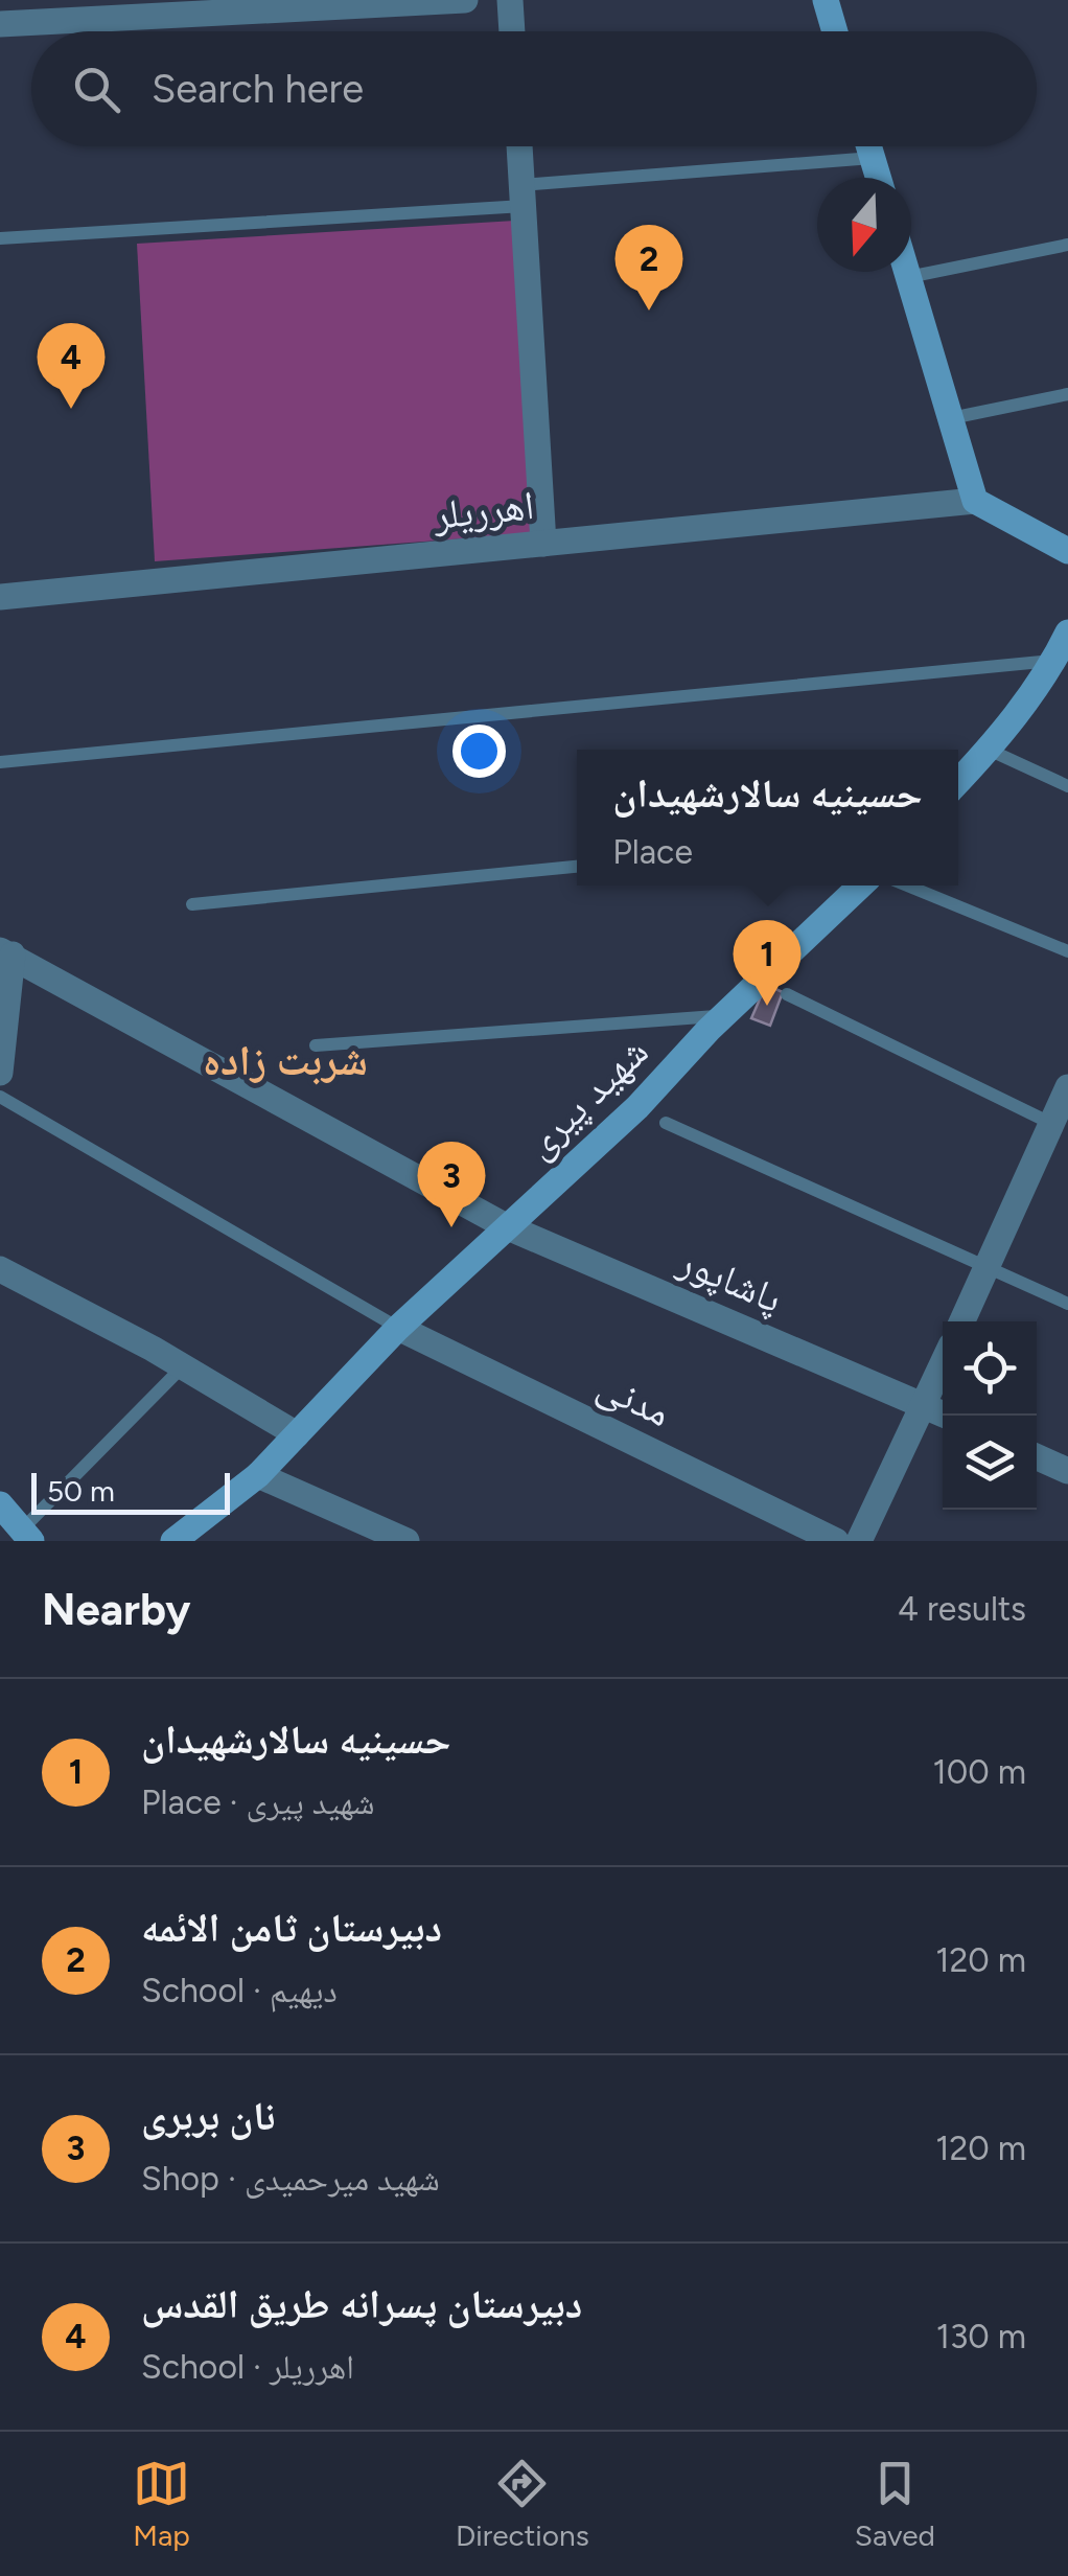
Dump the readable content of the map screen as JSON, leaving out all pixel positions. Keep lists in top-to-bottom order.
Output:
{
  "streets": {
    "street": [
      "اهرریلر",
      "شهید پیری",
      "پاشاپور",
      "مدنی"
    ]
  },
  "crossings": [
    ["شهید پیری", "پاشاپور"],
    ["شهید پیری", "مدنی"]
  ],
  "districts": ["شربت زاده"],
  "scale_bar": "50 m",
  "north": "bottom",
  "page": {
    "search": "Search here",
    "pins": [
      "2",
      "4",
      "1",
      "3"
    ],
    "popup": ["حسینیه سالارشهیدان", "Place"],
    "scale": "50 m",
    "heading": ["Nearby", "4 results"],
    "list": [
      {
        "mark": "1",
        "name": "حسینیه سالارشهیدان",
        "note": "Place · شهید پیری",
        "value": "100 m"
      },
      {
        "mark": "2",
        "name": "دبیرستان ثامن الائمه",
        "note": "School · دیهیم",
        "value": "120 m"
      },
      {
        "mark": "3",
        "name": "نان بربری",
        "note": "Shop · شهید میرحمیدی",
        "value": "120 m"
      },
      {
        "mark": "4",
        "name": "دبیرستان پسرانه طریق القدس",
        "note": "School · اهرریلر",
        "value": "130 m"
      }
    ],
    "nav": ["Map", "Directions", "Saved"]
  }
}
